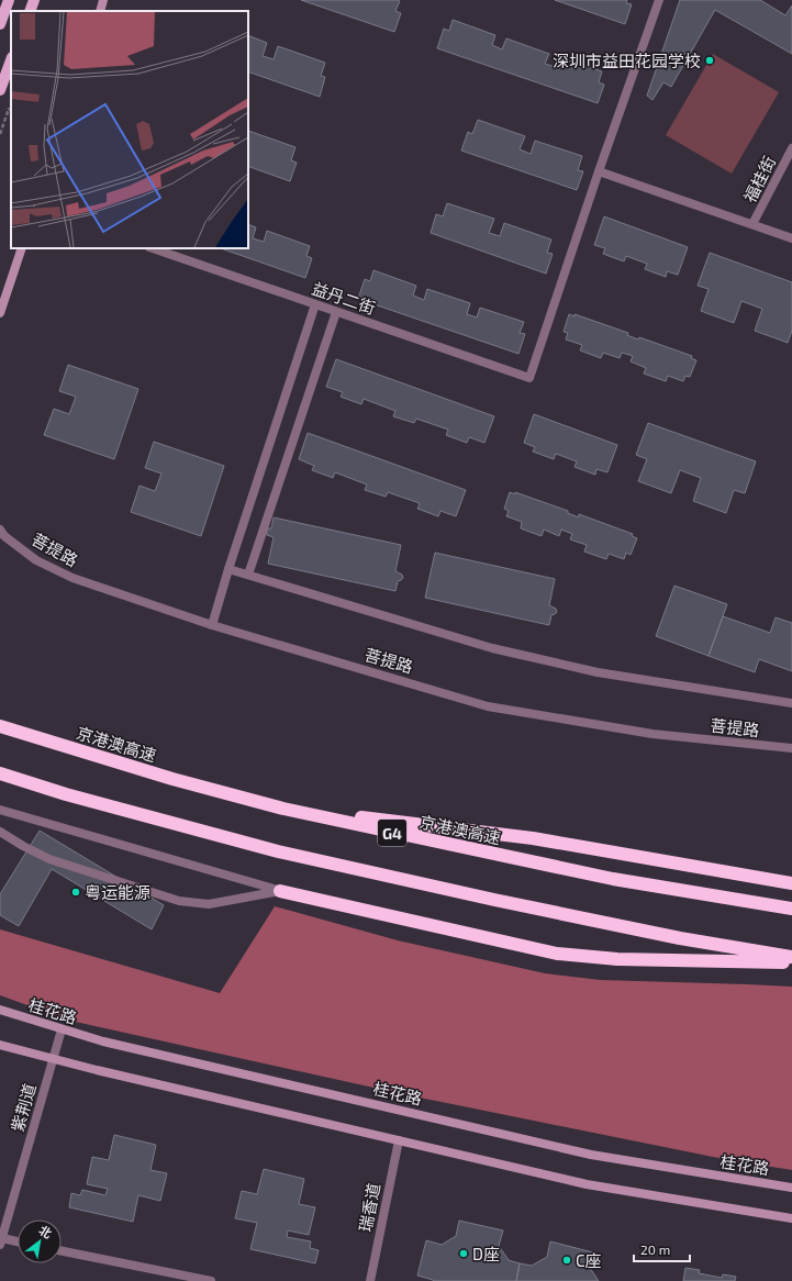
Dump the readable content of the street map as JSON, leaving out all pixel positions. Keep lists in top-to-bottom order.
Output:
{
  "streets": {
    "highway": ["京港澳高速", "G4"],
    "main road": ["桂花路"],
    "street": [
      "福桂街",
      "益丹二街",
      "菩提路",
      "紫荆道",
      "瑞香道"
    ]
  },
  "crossings": [
    ["桂花路", "紫荆道"]
  ],
  "places": [
    "深圳市益田花园学校",
    "粤运能源",
    "D座",
    "C座"
  ],
  "scale_bar": "20 m",
  "north": "top right"
}
